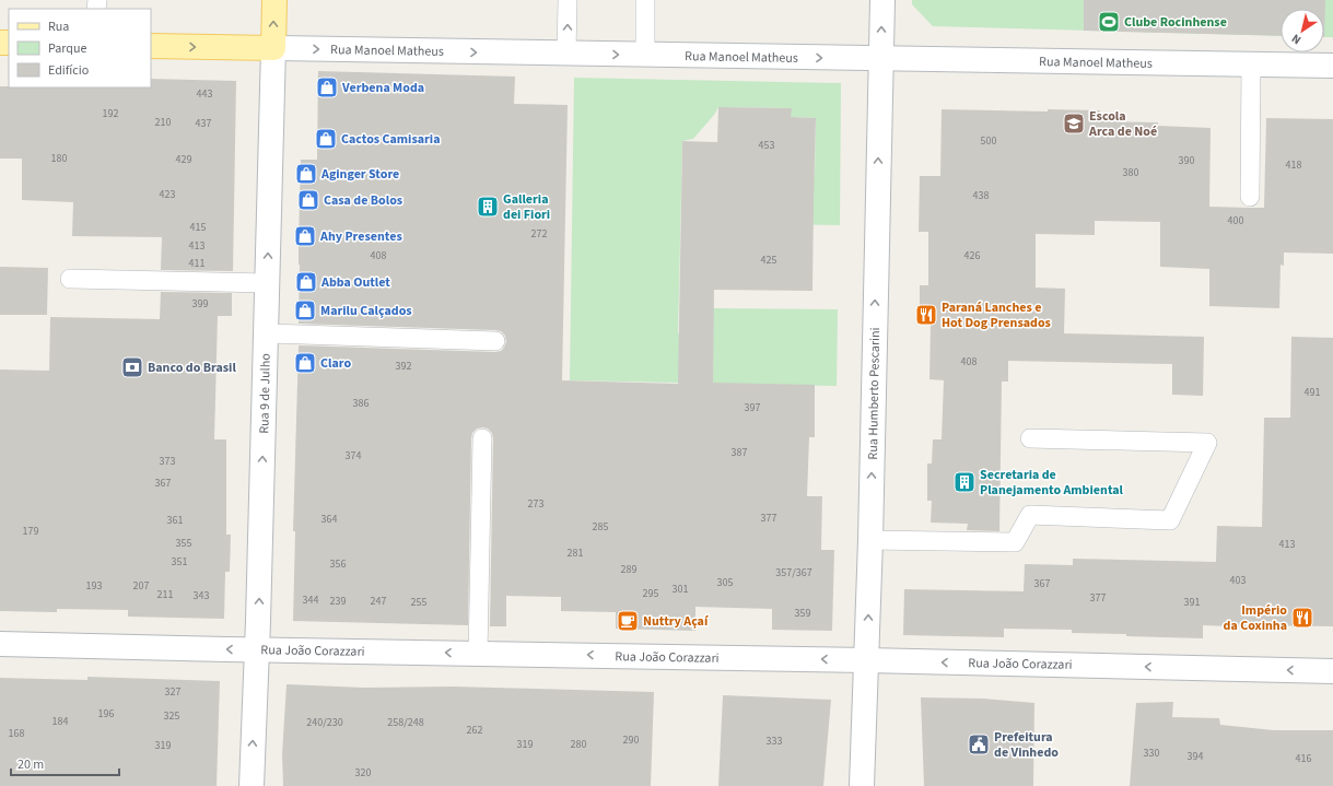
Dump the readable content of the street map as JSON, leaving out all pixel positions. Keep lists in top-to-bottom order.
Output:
{
  "streets": {
    "main road": ["Rua Manoel Matheus", "Rua 9 de Julho"],
    "street": ["Rua Humberto Pescarini", "Rua João Corazzari"]
  },
  "crossings": [
    ["Rua Manoel Matheus", "Rua 9 de Julho"],
    ["Rua Manoel Matheus", "Rua Humberto Pescarini"],
    ["Rua 9 de Julho", "Rua João Corazzari"],
    ["Rua Humberto Pescarini", "Rua João Corazzari"]
  ],
  "one_way": [
    "Rua Manoel Matheus",
    "Rua 9 de Julho",
    "Rua Humberto Pescarini",
    "Rua João Corazzari"
  ],
  "places": {
    "sports": ["Clube Rocinhense"],
    "shop": [
      "Verbena Moda",
      "Cactos Camisaria",
      "Aginger Store",
      "Casa de Bolos",
      "Ahy Presentes",
      "Abba Outlet",
      "Marilu Calçados",
      "Claro"
    ],
    "school or university": ["Escola Arca de Noé"],
    "building": ["Galleria dei Fiori", "Secretaria de Planejamento Ambiental"],
    "restaurant": ["Paraná Lanches e Hot Dog Prensados", "Império da Coxinha"],
    "bank": ["Banco do Brasil"],
    "cafe": ["Nuttry Açaí"],
    "public building": ["Prefeitura de Vinhedo"]
  },
  "house_numbers": [
    "443",
    "192",
    "210",
    "437",
    "500",
    "453",
    "180",
    "429",
    "390",
    "418",
    "380",
    "423",
    "438",
    "400",
    "415",
    "272",
    "413",
    "408",
    "426",
    "425",
    "411",
    "399",
    "408",
    "392",
    "491",
    "386",
    "397",
    "387",
    "374",
    "373",
    "367",
    "273",
    "377",
    "364",
    "361",
    "285",
    "179",
    "355",
    "413",
    "281",
    "351",
    "356",
    "289",
    "357/367",
    "403",
    "305",
    "367",
    "193",
    "207",
    "301",
    "295",
    "211",
    "343",
    "377",
    "344",
    "239",
    "247",
    "255",
    "391",
    "359",
    "327",
    "196",
    "325",
    "184",
    "240/230",
    "258/248",
    "262",
    "168",
    "290",
    "333",
    "319",
    "280",
    "319",
    "330",
    "394",
    "416",
    "320"
  ],
  "legend": ["Rua", "Parque", "Edifício"],
  "scale_bar": "20 m",
  "north": "bottom left"
}
